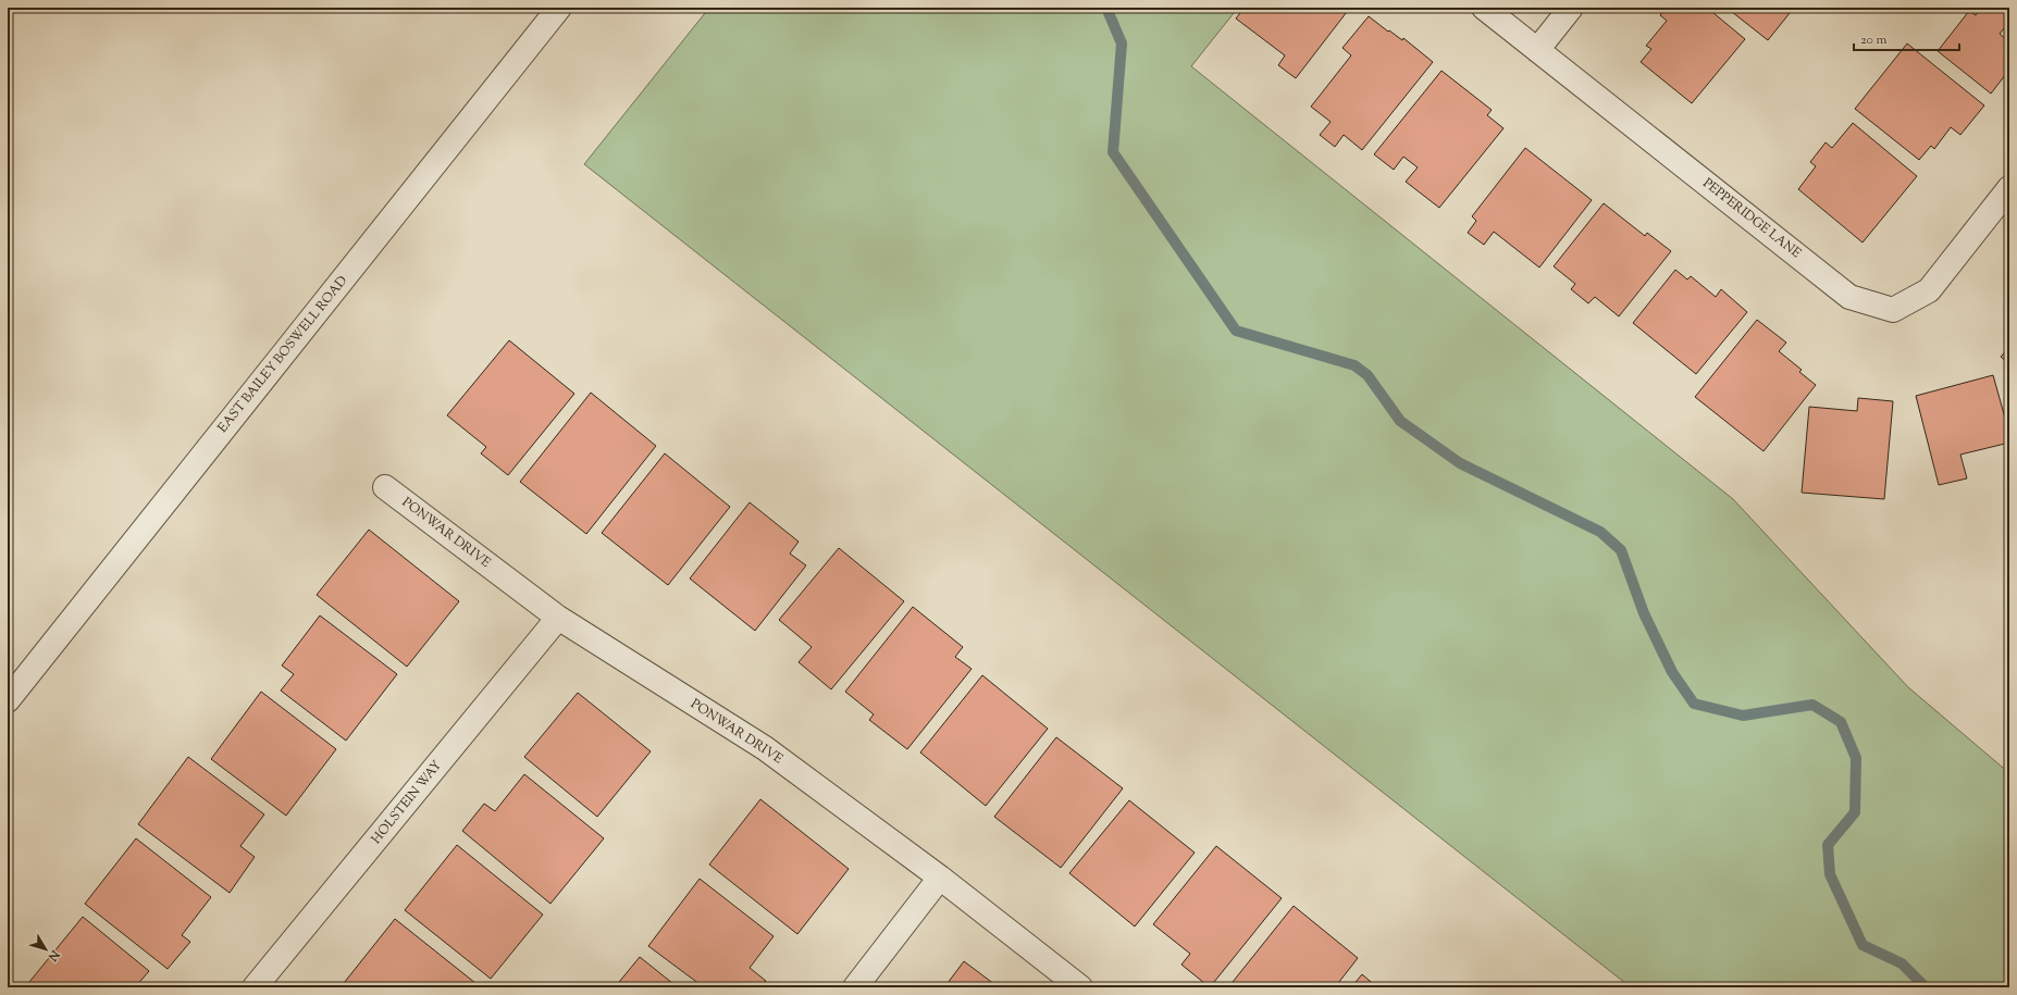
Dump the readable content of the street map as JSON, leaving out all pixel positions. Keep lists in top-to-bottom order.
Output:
{
  "streets": {
    "street": [
      "PEPPERIDGE LANE",
      "EAST BAILEY BOSWELL ROAD",
      "PONWAR DRIVE",
      "HOLSTEIN WAY"
    ]
  },
  "crossings": [
    ["PONWAR DRIVE", "HOLSTEIN WAY"]
  ],
  "scale_bar": "20 m",
  "north": "bottom right"
}
